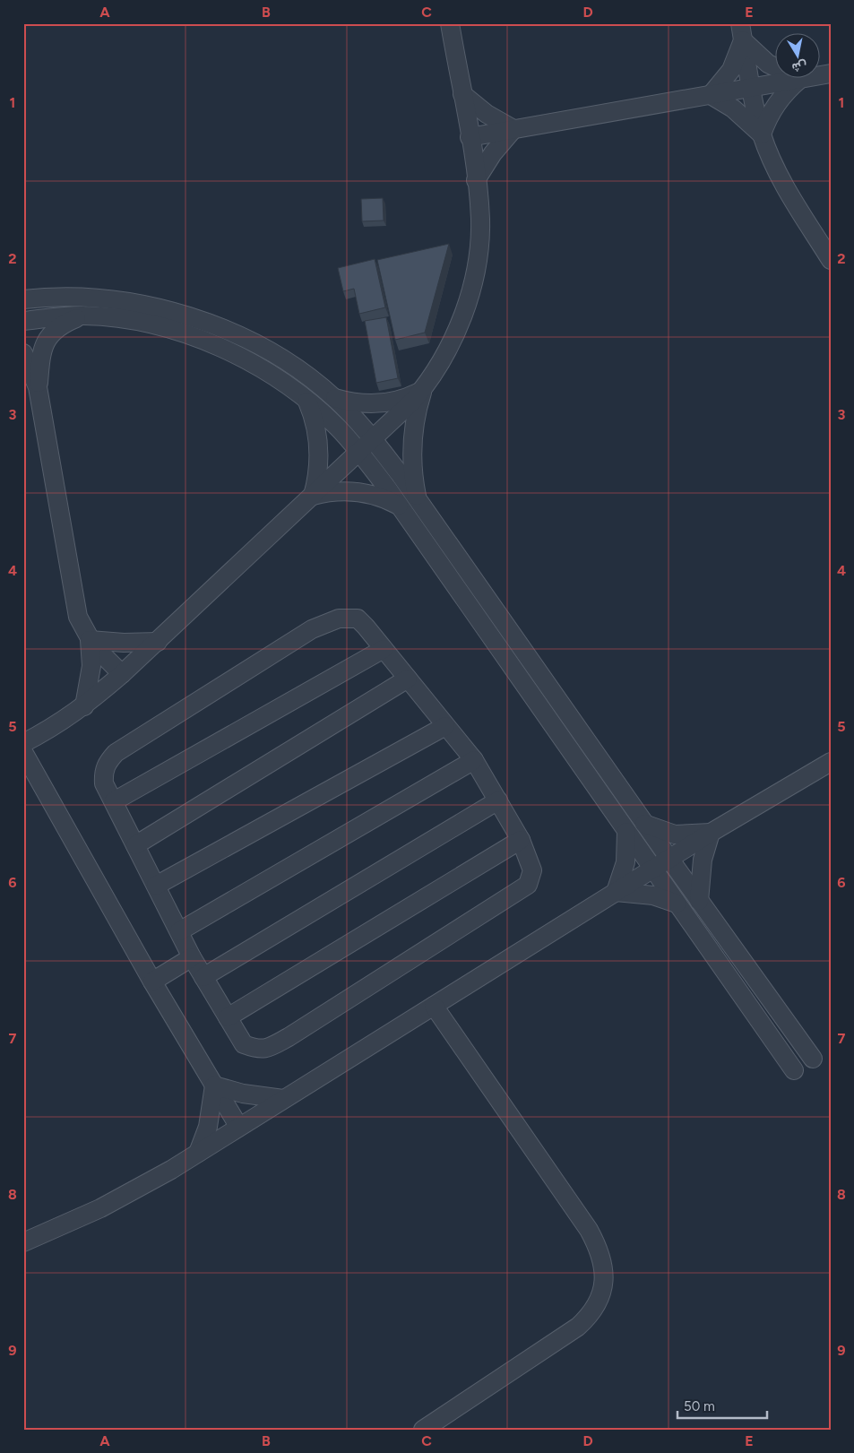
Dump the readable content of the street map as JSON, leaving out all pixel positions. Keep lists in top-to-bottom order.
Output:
{
  "scale_bar": "50 m",
  "north": "bottom",
  "grid": {
    "columns": [
      "A",
      "B",
      "C",
      "D",
      "E"
    ],
    "rows": [
      "1",
      "2",
      "3",
      "4",
      "5",
      "6",
      "7",
      "8",
      "9"
    ]
  }
}
